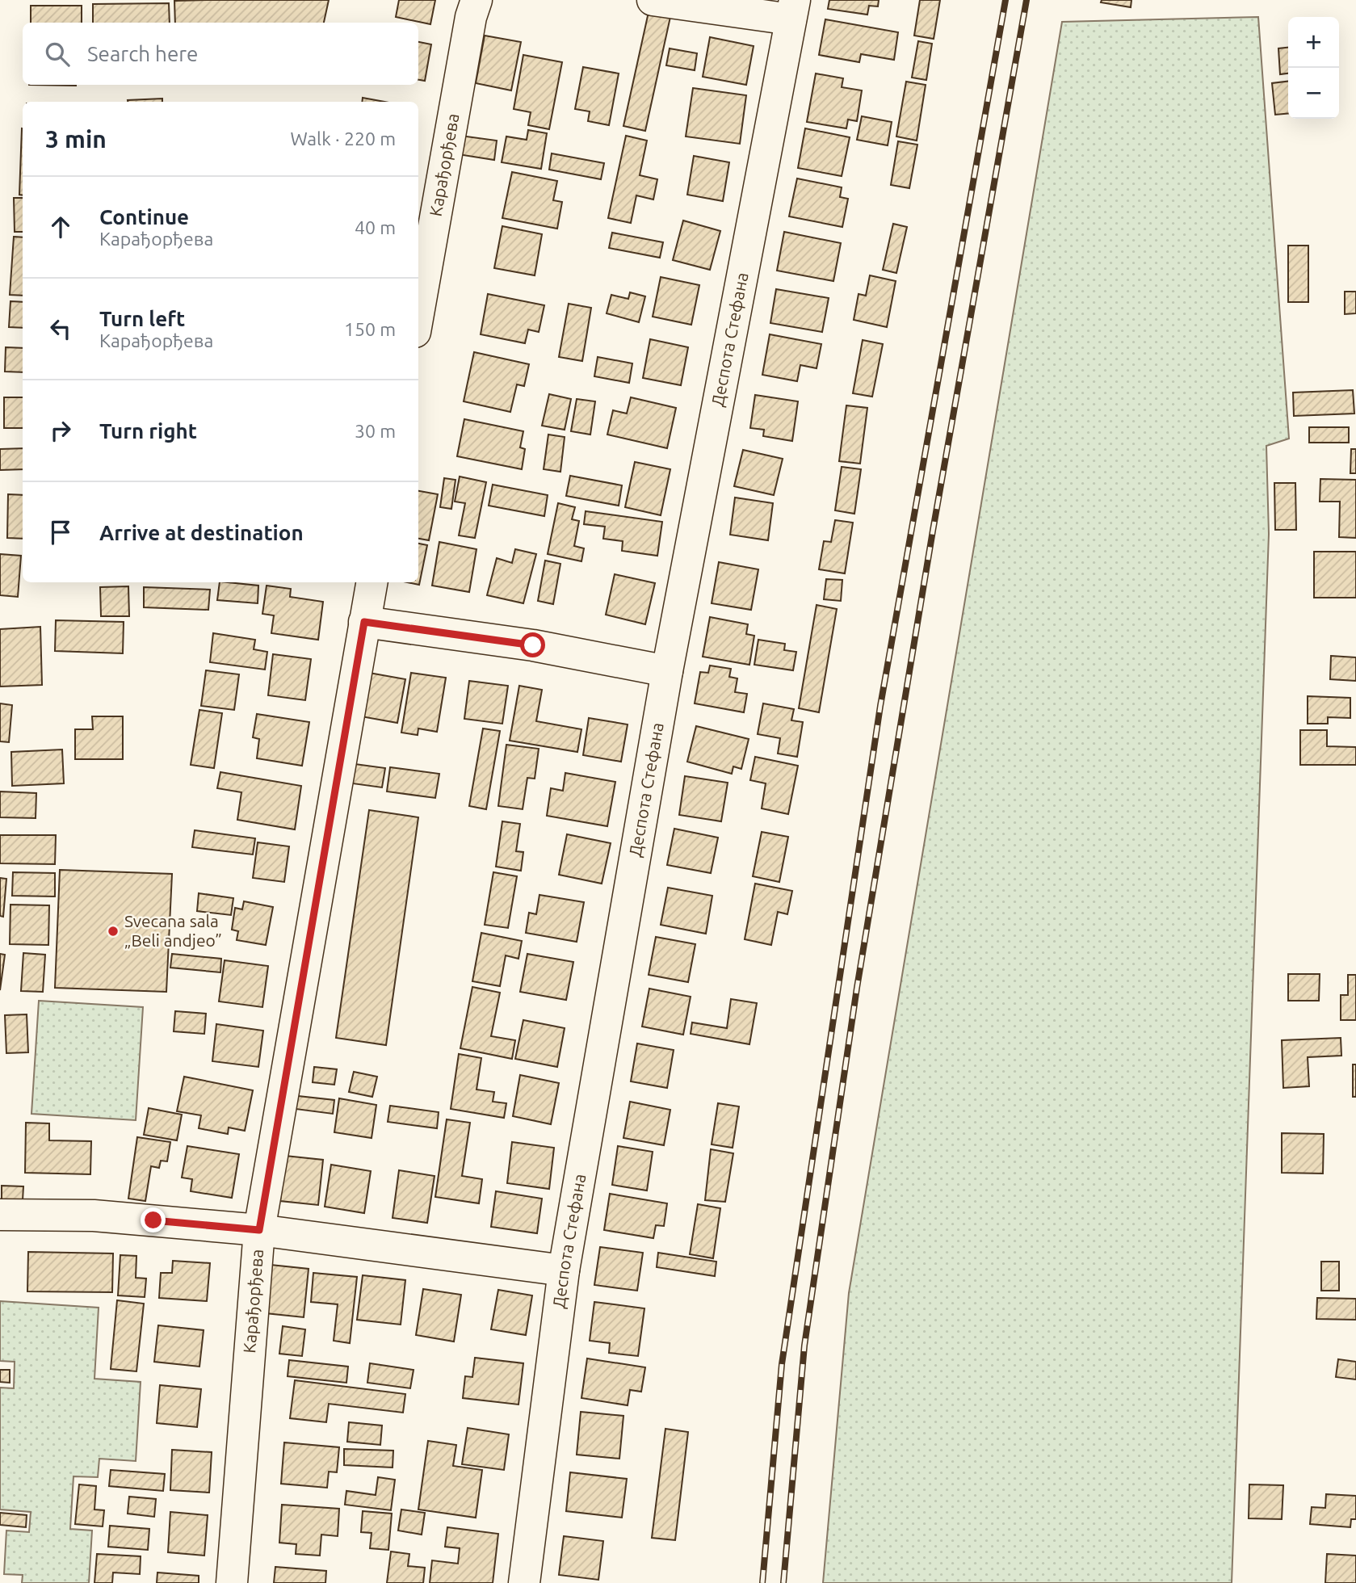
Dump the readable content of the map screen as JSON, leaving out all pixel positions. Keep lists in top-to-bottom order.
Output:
{
  "streets": {
    "street": ["Карађорђева", "Деспота Стефана"]
  },
  "places": ["Svecana sala „Beli andjeo”"],
  "page": {
    "map_buttons": ["+", "−"],
    "search": "Search here",
    "heading": ["3 min", "Walk · 220 m"],
    "list": [
      ["Continue", "Карађорђева", "40 m"],
      ["Turn left", "Карађорђева", "150 m"],
      ["Turn right", "30 m"],
      "Arrive at destination"
    ]
  }
}
